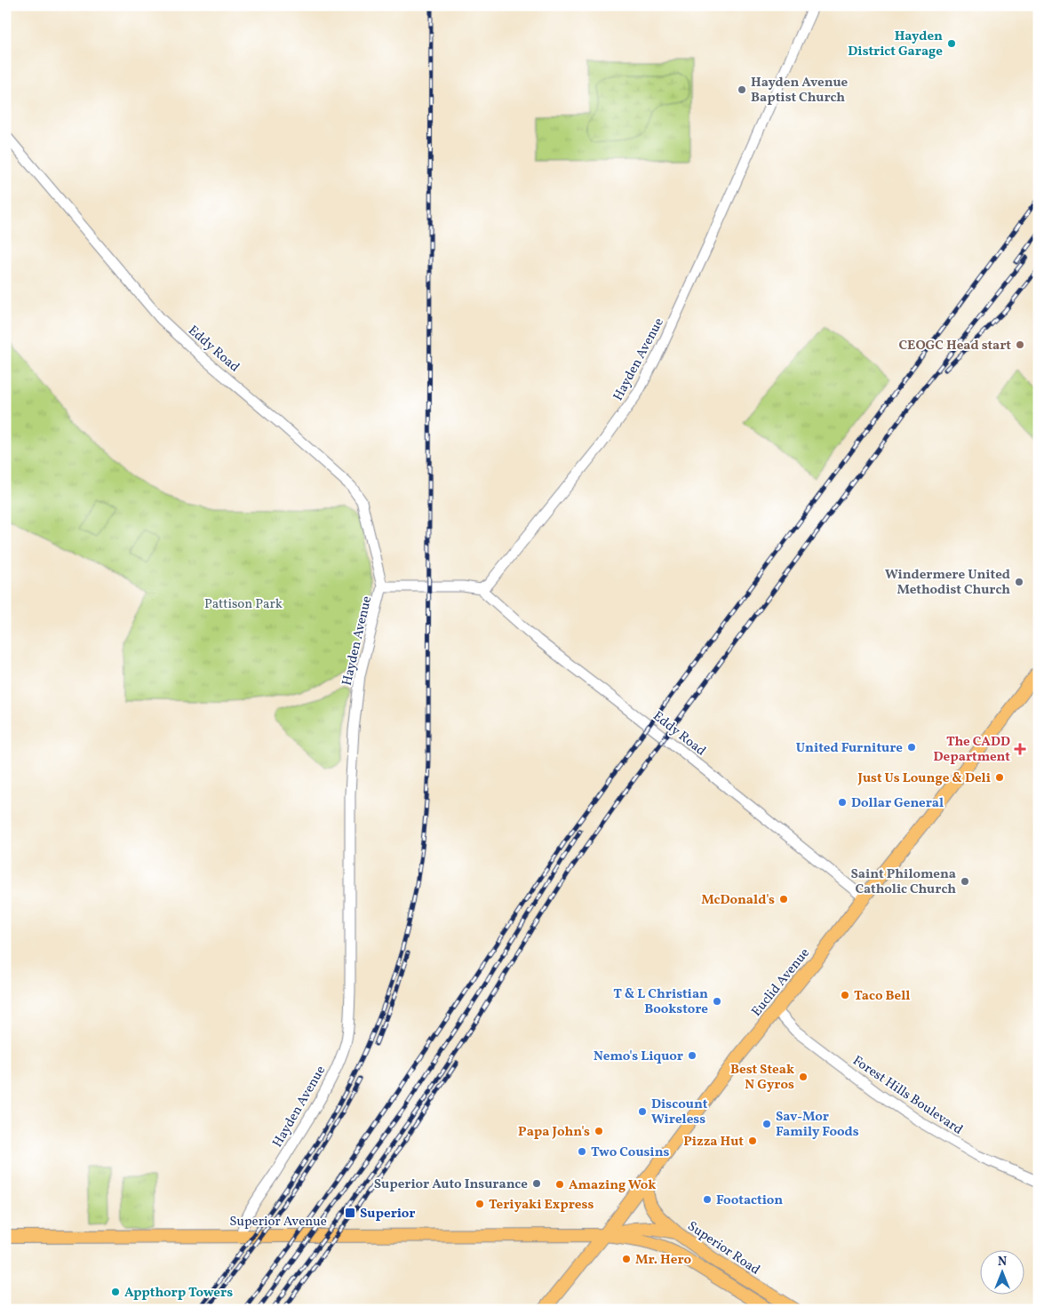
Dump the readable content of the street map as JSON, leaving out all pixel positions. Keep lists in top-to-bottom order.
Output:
{
  "streets": {
    "main road": ["Euclid Avenue", "Superior Avenue", "Superior Road"],
    "street": ["Eddy Road", "Hayden Avenue", "Forest Hills Boulevard"]
  },
  "crossings": [
    ["Eddy Road", "Hayden Avenue"],
    ["Eddy Road", "Euclid Avenue"],
    ["Hayden Avenue", "Superior Avenue"],
    ["Euclid Avenue", "Forest Hills Boulevard"],
    ["Euclid Avenue", "Superior Avenue"],
    ["Euclid Avenue", "Superior Road"],
    ["Superior Avenue", "Superior Road"]
  ],
  "parks": ["Pattison Park"],
  "places": {
    "other": [
      "Hayden District Garage",
      "Hayden Avenue Baptist Church",
      "CEOGC Head start",
      "Windermere United Methodist Church",
      "United Furniture",
      "Just Us Lounge & Deli",
      "Dollar General",
      "Saint Philomena Catholic Church",
      "McDonald's",
      "Taco Bell",
      "T & L Christian Bookstore",
      "Nemo's Liquor",
      "Best Steak N Gyros",
      "Discount Wireless",
      "Sav-Mor Family Foods",
      "Papa John's",
      "Pizza Hut",
      "Two Cousins",
      "Superior Auto Insurance",
      "Amazing Wok",
      "Footaction",
      "Teriyaki Express",
      "Mr. Hero",
      "Appthorp Towers"
    ],
    "health": ["The CADD Department"],
    "transit": ["Superior"]
  },
  "north": "top"
}
